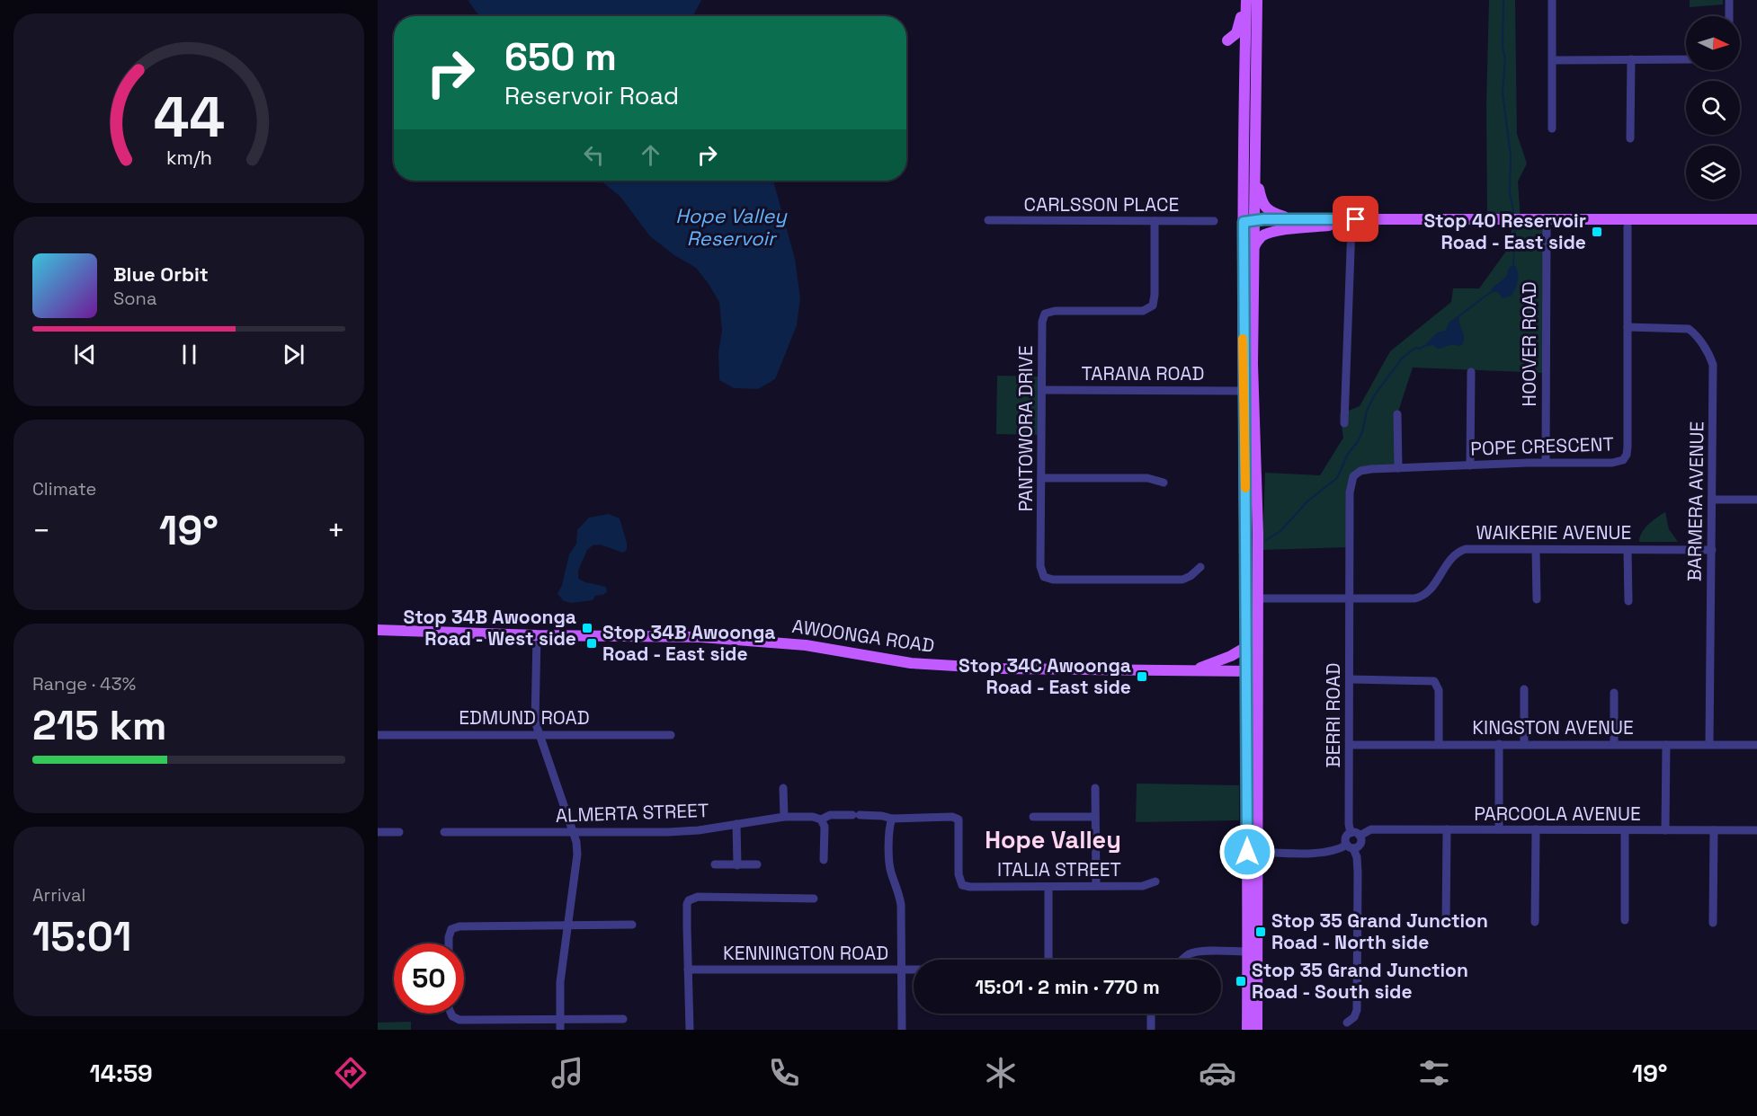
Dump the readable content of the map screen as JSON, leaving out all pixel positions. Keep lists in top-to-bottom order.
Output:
{
  "streets": {
    "main road": ["AWOONGA ROAD"],
    "street": [
      "CARLSSON PLACE",
      "HOOVER ROAD",
      "TARANA ROAD",
      "PANTOWORA DRIVE",
      "POPE CRESCENT",
      "BARMERA AVENUE",
      "WAIKERIE AVENUE",
      "BERRI ROAD",
      "EDMUND ROAD",
      "KINGSTON AVENUE",
      "ALMERTA STREET",
      "PARCOOLA AVENUE",
      "ITALIA STREET",
      "KENNINGTON ROAD"
    ]
  },
  "crossings": [
    ["CARLSSON PLACE", "PANTOWORA DRIVE"],
    ["HOOVER ROAD", "POPE CRESCENT"],
    ["TARANA ROAD", "PANTOWORA DRIVE"],
    ["POPE CRESCENT", "BARMERA AVENUE"],
    ["POPE CRESCENT", "WAIKERIE AVENUE"],
    ["POPE CRESCENT", "BERRI ROAD"],
    ["BARMERA AVENUE", "WAIKERIE AVENUE"],
    ["BARMERA AVENUE", "KINGSTON AVENUE"],
    ["WAIKERIE AVENUE", "BERRI ROAD"],
    ["BERRI ROAD", "KINGSTON AVENUE"],
    ["BERRI ROAD", "PARCOOLA AVENUE"],
    ["ALMERTA STREET", "ITALIA STREET"]
  ],
  "districts": ["Hope Valley"],
  "water": ["Hope Valley Reservoir"],
  "places": {
    "transit": [
      "Stop 40 Reservoir Road - East side",
      "Stop 34B Awoonga Road - West side",
      "Stop 34B Awoonga Road - East side",
      "Stop 34C Awoonga Road - East side",
      "Stop 35 Grand Junction Road - North side",
      "Stop 35 Grand Junction Road - South side"
    ]
  },
  "north": "right",
  "page": {
    "turn": ["650 m", "Reservoir Road"],
    "song": ["Blue Orbit", "Sona"],
    "tile": [
      "Climate",
      ["Range · 43%", "215 km"],
      ["Arrival", "15:01"]
    ],
    "heat": ["−", "19°", "+"],
    "limit": "50",
    "trip": "15:01 · 2 min · 770 m",
    "tabs": ["14:59", "19°"],
    "gauge": ["44", "km/h"]
  }
}
